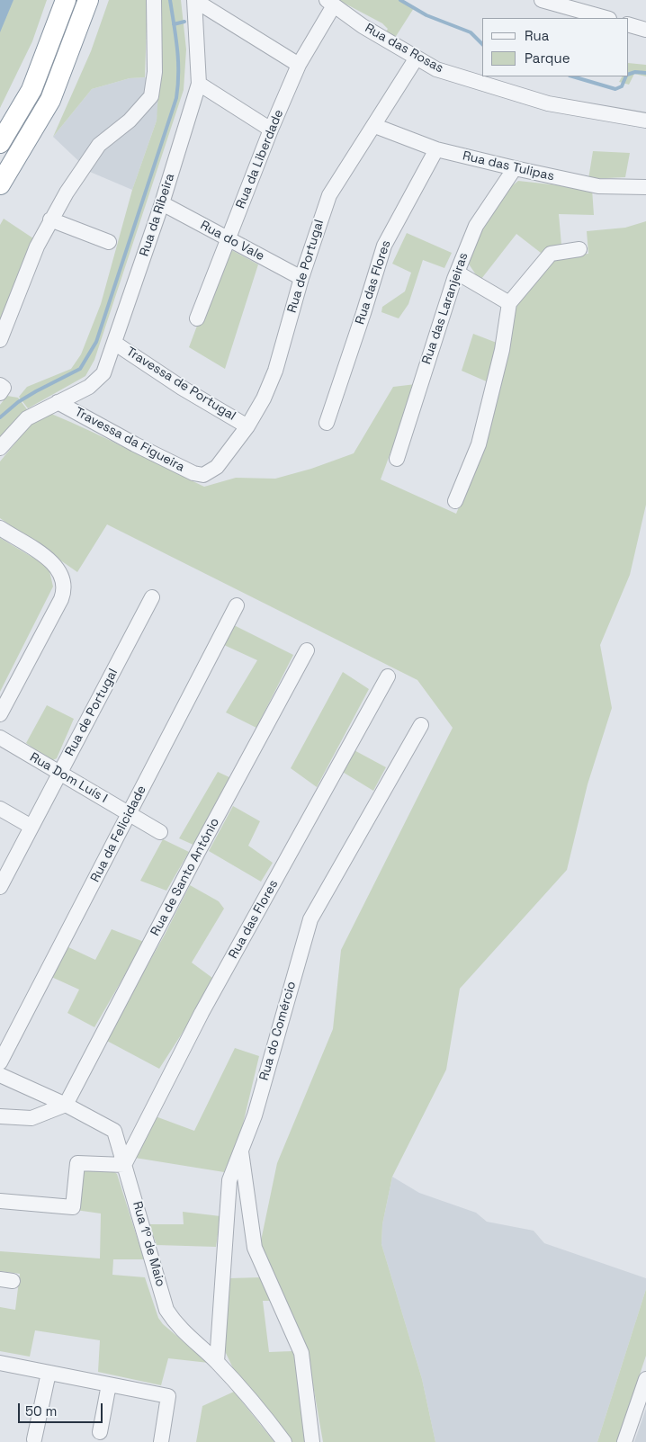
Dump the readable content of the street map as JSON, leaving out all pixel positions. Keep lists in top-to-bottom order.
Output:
{
  "streets": {
    "street": [
      "Rua das Rosas",
      "Rua da Liberdade",
      "Rua das Tulipas",
      "Rua da Ribeira",
      "Rua do Vale",
      "Rua de Portugal",
      "Rua das Flores",
      "Rua das Laranjeiras",
      "Travessa de Portugal",
      "Travessa da Figueira",
      "Rua Dom Luís I",
      "Rua da Felicidade",
      "Rua de Santo António",
      "Rua do Comércio",
      "Rua 1º de Maio"
    ]
  },
  "crossings": [
    ["Rua das Rosas", "Rua da Liberdade"],
    ["Rua das Rosas", "Rua de Portugal"],
    ["Rua da Liberdade", "Rua do Vale"],
    ["Rua das Tulipas", "Rua de Portugal"],
    ["Rua das Tulipas", "Rua das Flores"],
    ["Rua das Tulipas", "Rua das Laranjeiras"],
    ["Rua da Ribeira", "Rua do Vale"],
    ["Rua da Ribeira", "Travessa de Portugal"],
    ["Rua da Ribeira", "Travessa da Figueira"],
    ["Rua do Vale", "Rua de Portugal"],
    ["Rua de Portugal", "Travessa de Portugal"],
    ["Rua de Portugal", "Travessa da Figueira"],
    ["Rua de Portugal", "Rua Dom Luís I"],
    ["Rua das Flores", "Rua 1º de Maio"],
    ["Rua Dom Luís I", "Rua da Felicidade"],
    ["Rua de Santo António", "Rua 1º de Maio"],
    ["Rua do Comércio", "Rua 1º de Maio"]
  ],
  "legend": ["Rua", "Parque"],
  "scale_bar": "50 m"
}
